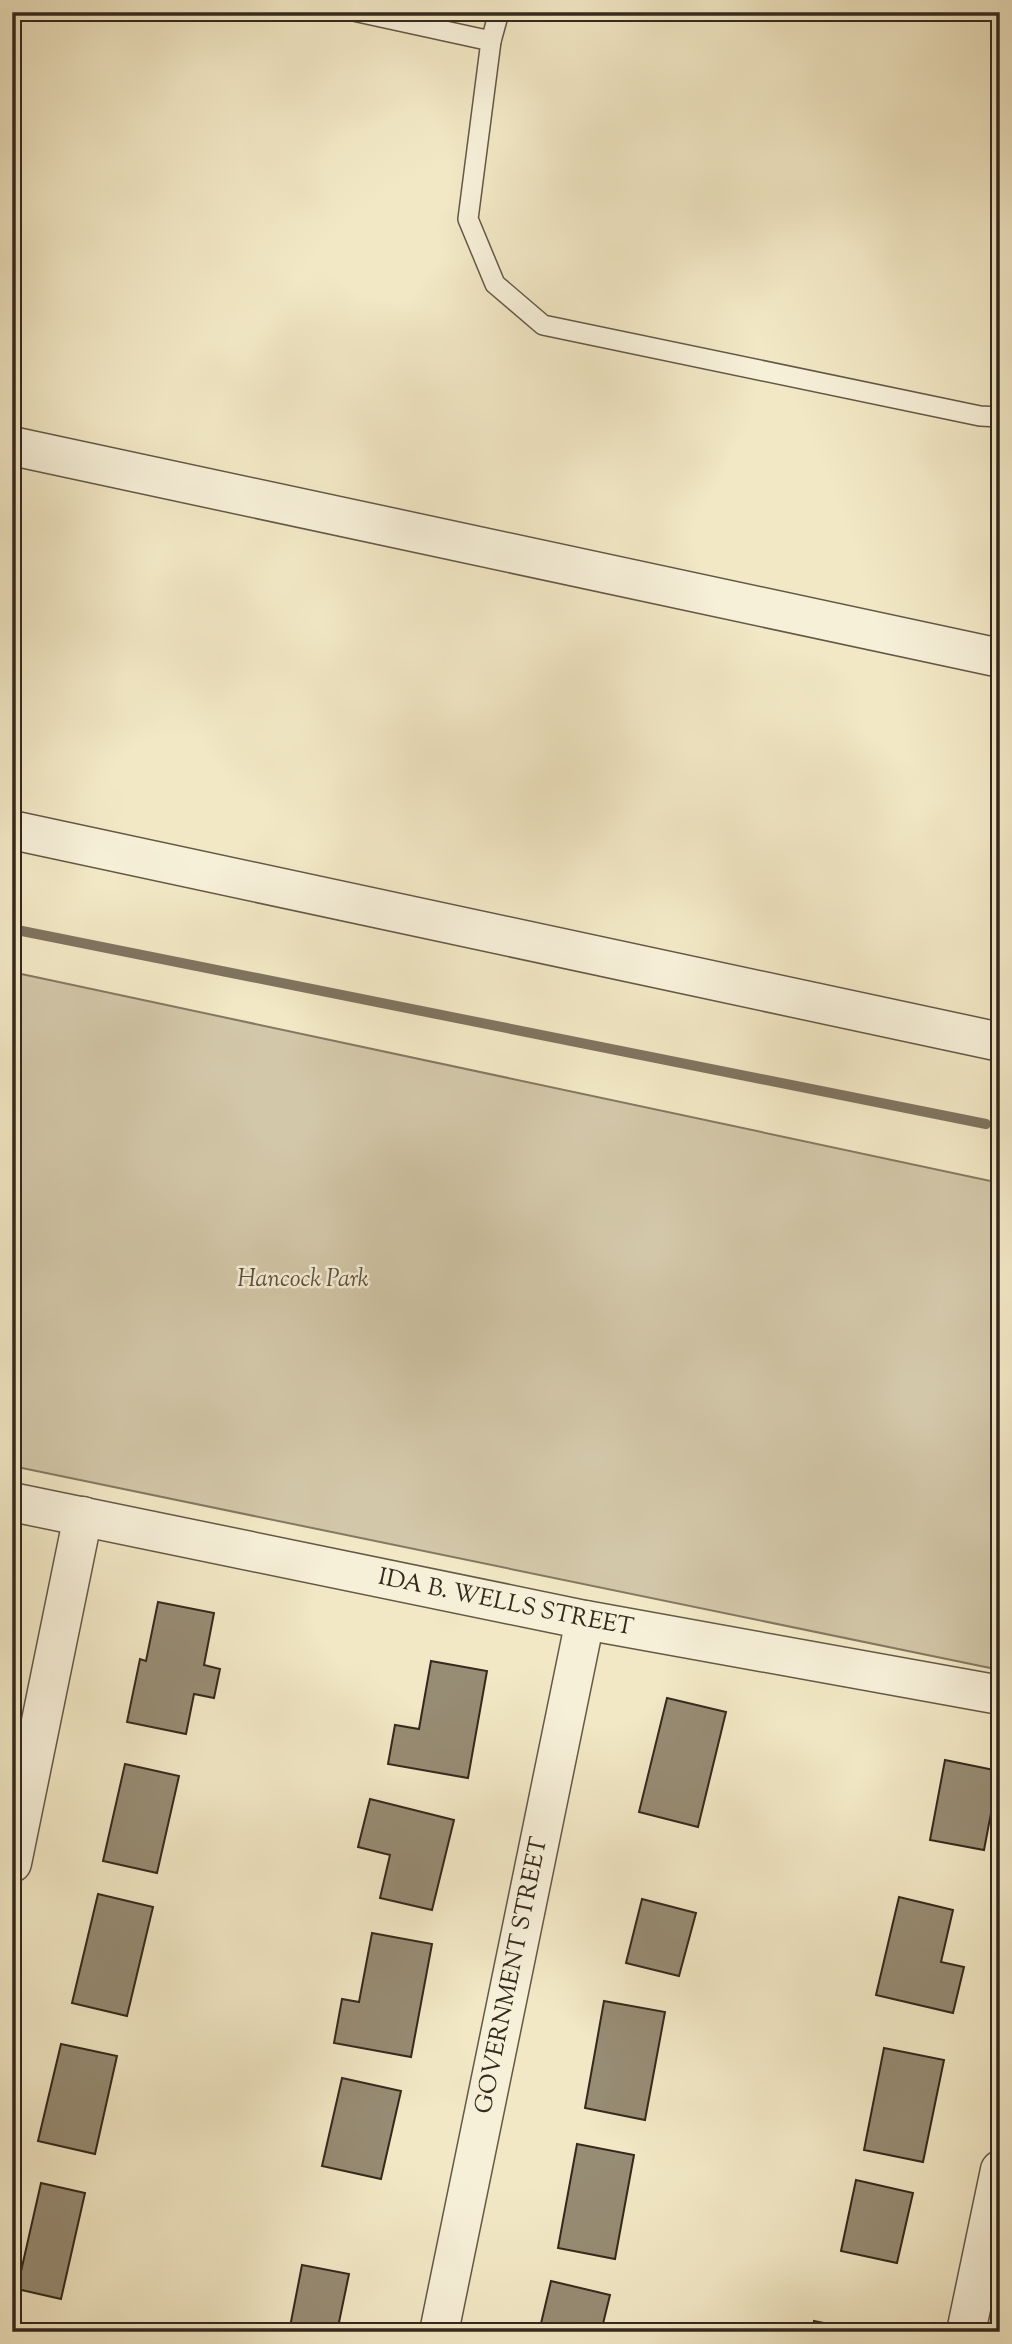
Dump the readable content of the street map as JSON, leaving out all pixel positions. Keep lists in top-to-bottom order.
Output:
{
  "streets": {
    "street": ["IDA B. WELLS STREET", "GOVERNMENT STREET"]
  },
  "crossings": [
    ["IDA B. WELLS STREET", "GOVERNMENT STREET"]
  ],
  "parks": ["Hancock Park"]
}
